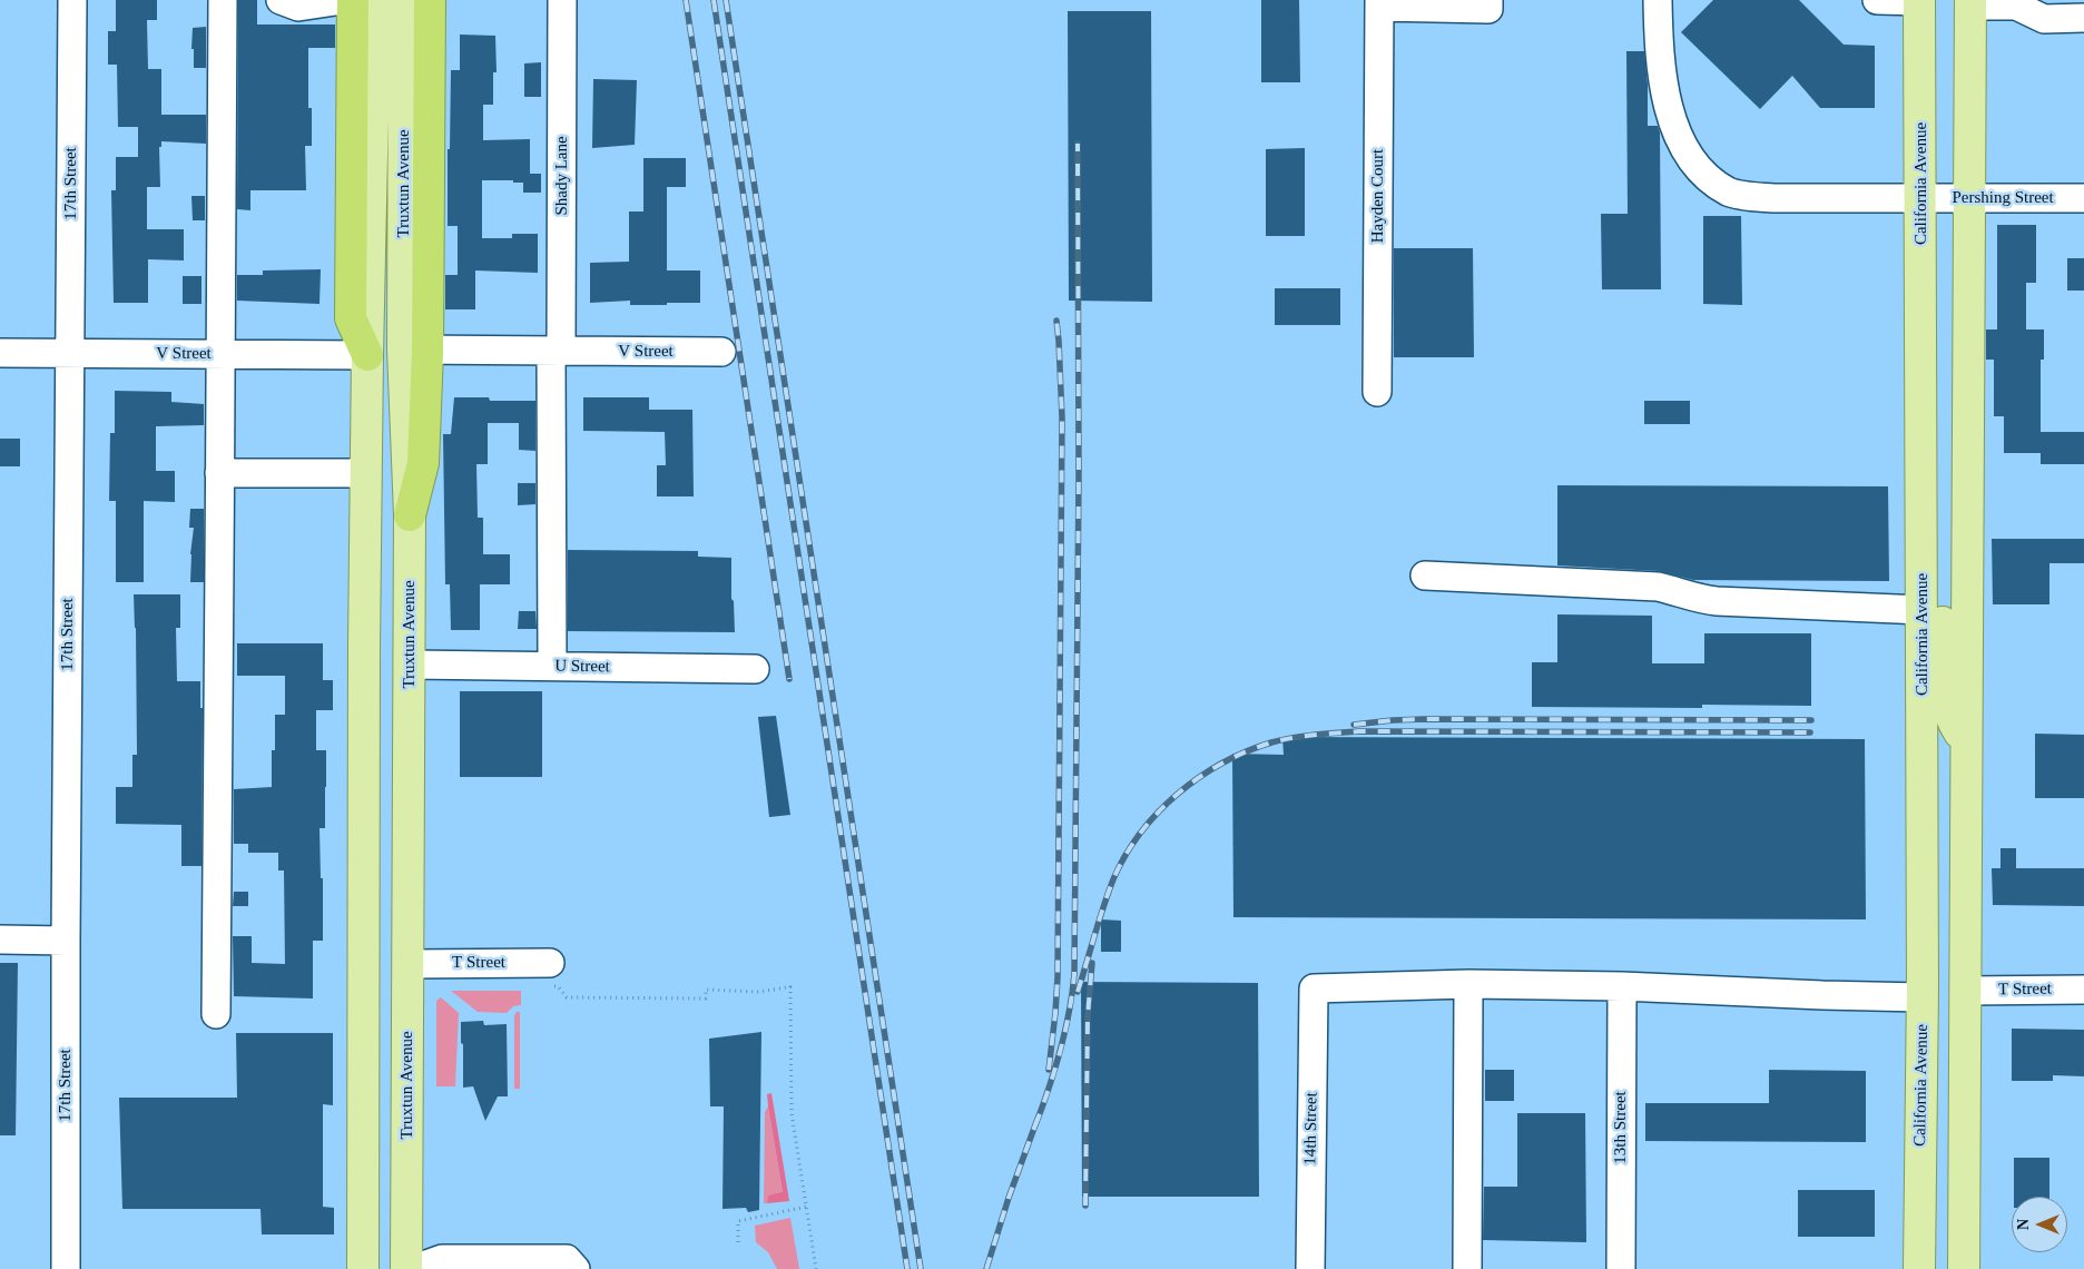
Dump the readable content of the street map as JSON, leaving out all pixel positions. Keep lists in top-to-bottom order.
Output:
{
  "streets": {
    "main road": ["Truxtun Avenue", "California Avenue"],
    "street": [
      "Shady Lane",
      "17th Street",
      "Hayden Court",
      "Pershing Street",
      "V Street",
      "U Street",
      "T Street",
      "13th Street",
      "14th Street"
    ]
  },
  "crossings": [
    ["Shady Lane", "V Street"],
    ["Shady Lane", "U Street"],
    ["17th Street", "V Street"],
    ["Truxtun Avenue", "V Street"],
    ["Truxtun Avenue", "U Street"],
    ["Truxtun Avenue", "T Street"],
    ["California Avenue", "Pershing Street"]
  ],
  "north": "left"
}
